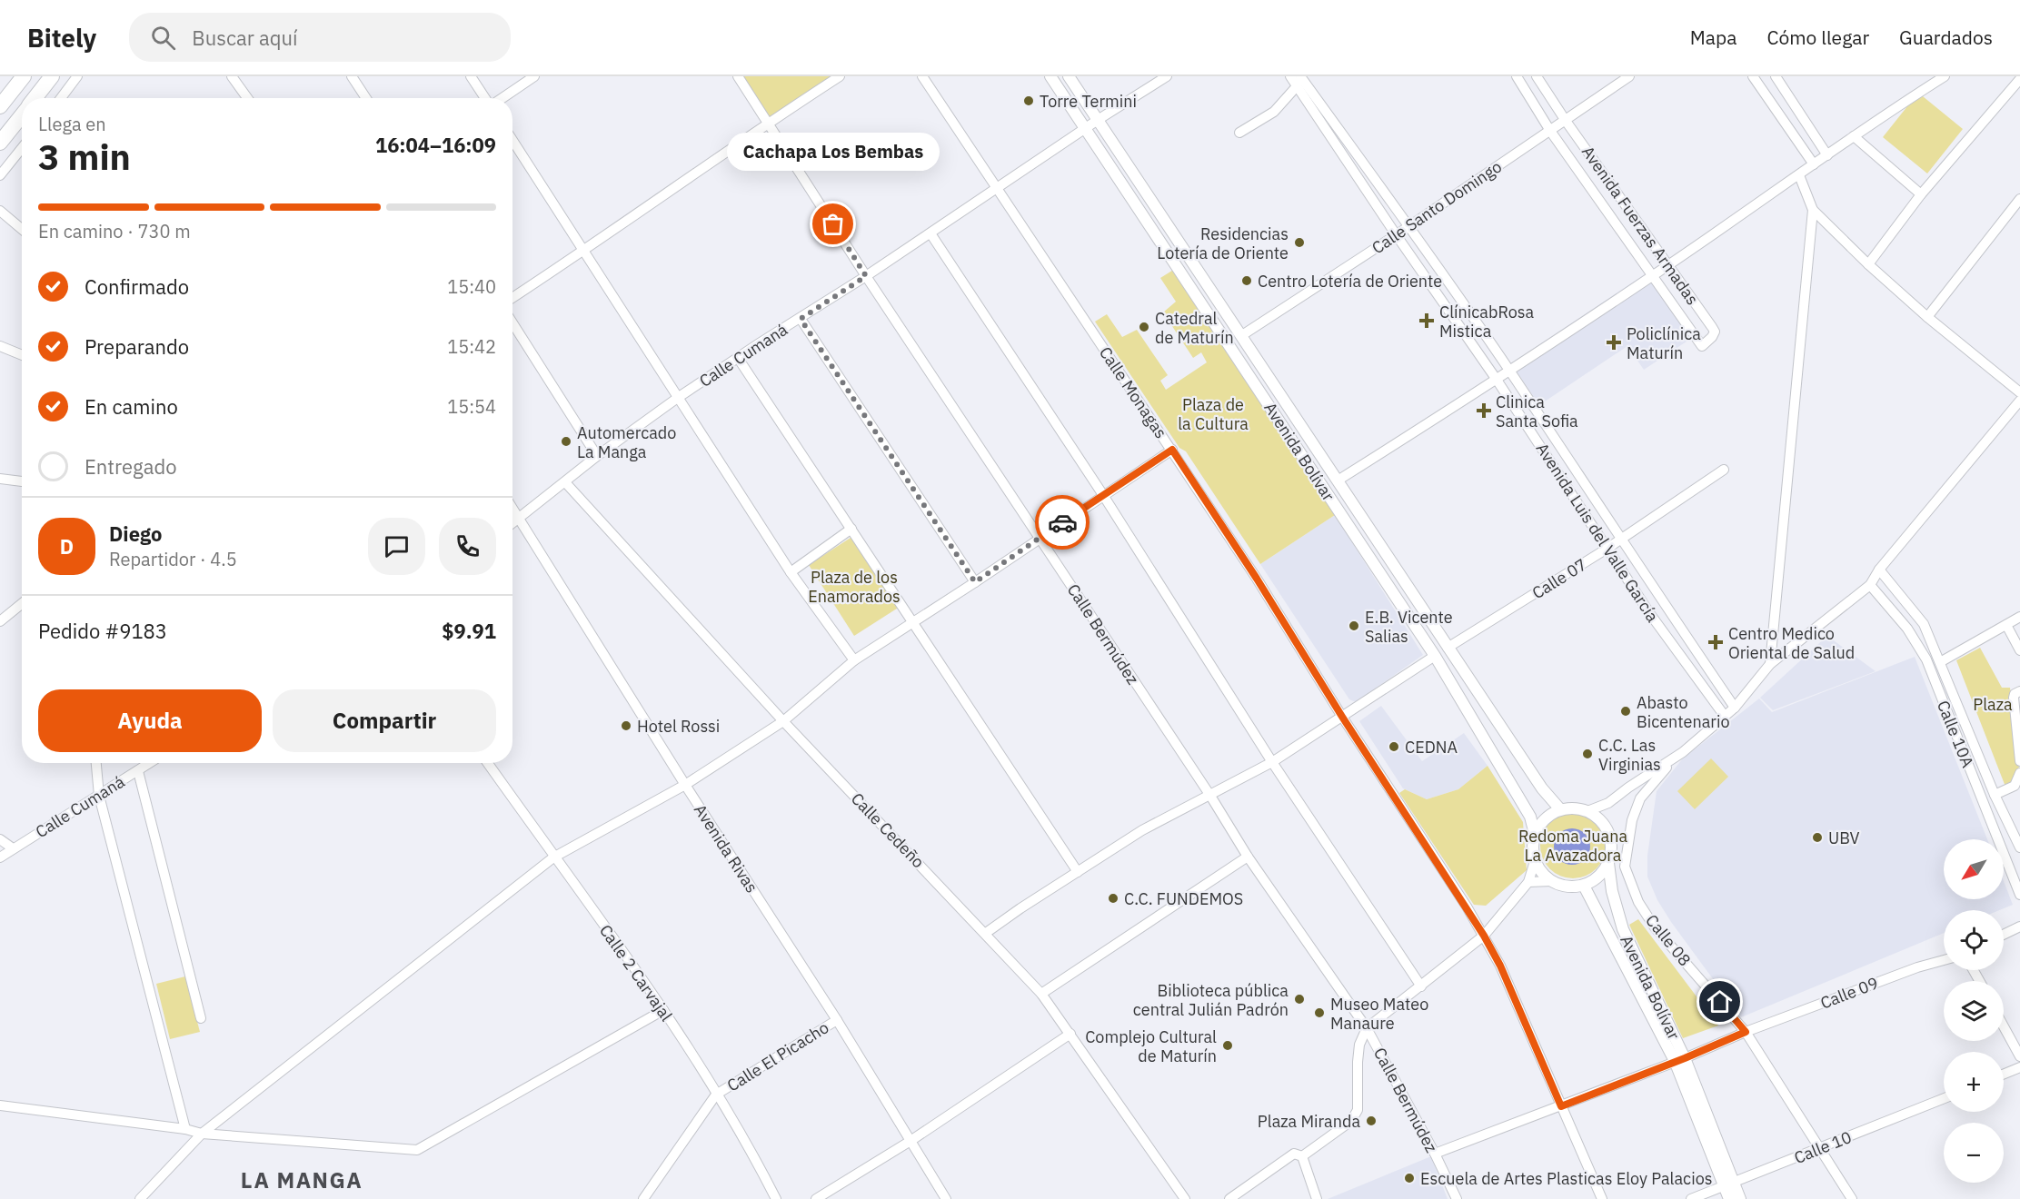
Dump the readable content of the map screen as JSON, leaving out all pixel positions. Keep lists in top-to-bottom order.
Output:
{
  "streets": {
    "street": [
      "Calle Santo Domingo",
      "Avenida Fuerzas Armadas",
      "Calle Cumaná",
      "Calle Monagas",
      "Avenida Bolívar",
      "Avenida Luis del Valle García",
      "Calle 07",
      "Calle Bermúdez",
      "Calle 10A",
      "Calle Cedeño",
      "Avenida Rivas",
      "Calle 08",
      "Calle 2 Carvajal",
      "Calle 09",
      "Calle El Picacho",
      "Calle 10"
    ]
  },
  "crossings": [
    ["Calle Santo Domingo", "Avenida Fuerzas Armadas"],
    ["Calle Santo Domingo", "Avenida Bolívar"],
    ["Calle Santo Domingo", "Avenida Luis del Valle García"],
    ["Calle Cumaná", "Calle Monagas"],
    ["Calle Cumaná", "Avenida Bolívar"],
    ["Calle Cumaná", "Calle Bermúdez"],
    ["Calle Cumaná", "Calle Cedeño"],
    ["Calle Cumaná", "Avenida Rivas"],
    ["Calle Monagas", "Calle 09"],
    ["Avenida Bolívar", "Calle 07"],
    ["Avenida Bolívar", "Calle 09"],
    ["Avenida Bolívar", "Calle 10"],
    ["Avenida Luis del Valle García", "Calle 07"],
    ["Calle Bermúdez", "Calle 09"],
    ["Avenida Rivas", "Calle El Picacho"],
    ["Calle 08", "Calle 09"],
    ["Calle 08", "Calle 10"],
    ["Calle 2 Carvajal", "Calle El Picacho"]
  ],
  "districts": ["LA MANGA"],
  "parks": [
    "Plaza de la Cultura",
    "Plaza de los Enamorados",
    "Plaza",
    "Redoma Juana La Avazadora"
  ],
  "places": {
    "other": [
      "Torre Termini",
      "Cachapa Los Bembas",
      "Residencias Lotería de Oriente",
      "Centro Lotería de Oriente",
      "Catedral de Maturín",
      "Automercado La Manga",
      "E.B. Vicente Salias",
      "Abasto Bicentenario",
      "Hotel Rossi",
      "CEDNA",
      "C.C. Las Virginias",
      "UBV",
      "C.C. FUNDEMOS",
      "Biblioteca pública central Julián Padrón",
      "Museo Mateo Manaure",
      "Complejo Cultural de Maturín",
      "Plaza Miranda",
      "Escuela de Artes Plasticas Eloy Palacios"
    ],
    "health": [
      "ClínicabRosa Mistica",
      "Policlínica Maturín",
      "Clinica Santa Sofia",
      "Centro Medico Oriental de Salud"
    ]
  },
  "north": "bottom left",
  "page": {
    "header": "Bitely",
    "search": "Buscar aquí",
    "nav": ["Mapa", "Cómo llegar", "Guardados"],
    "heading": ["3 min", "Llega en", "16:04–16:09"],
    "panel": [
      "Diego",
      "Repartidor · 4.5",
      "Pedido #9183",
      "$9.91"
    ],
    "bubble": "Cachapa Los Bembas",
    "bar": "En camino · 730 m",
    "list": [
      ["Confirmado", "15:40"],
      ["Preparando", "15:42"],
      ["En camino", "15:54"],
      "Entregado"
    ],
    "round": "D",
    "buttons": ["Ayuda", "Compartir"],
    "map_buttons": ["+", "−"]
  }
}
